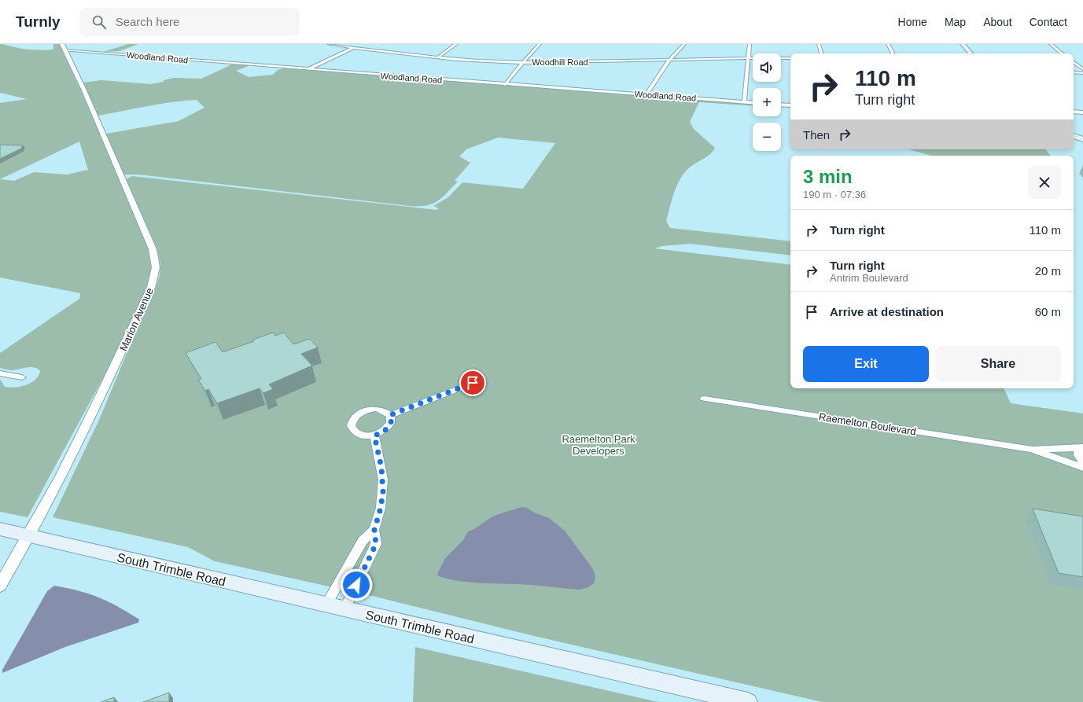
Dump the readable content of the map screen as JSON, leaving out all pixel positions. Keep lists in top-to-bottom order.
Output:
{
  "streets": {
    "main road": ["South Trimble Road"],
    "street": [
      "Woodland Road",
      "Woodhill Road",
      "Marion Avenue",
      "Raemelton Boulevard"
    ]
  },
  "crossings": [
    ["Woodland Road", "Marion Avenue"],
    ["Marion Avenue", "South Trimble Road"]
  ],
  "parks": ["Raemelton Park Developers"],
  "page": {
    "header": "Turnly",
    "search": "Search here",
    "nav": [
      "Home",
      "Map",
      "About",
      "Contact"
    ],
    "map_buttons": ["+", "−"],
    "turn": ["110 m", "Turn right"],
    "then": "Then",
    "heading": ["3 min", "190 m · 07:36"],
    "list": [
      {
        "name": "Turn right",
        "value": "110 m"
      },
      {
        "name": "Turn right",
        "note": "Antrim Boulevard",
        "value": "20 m"
      },
      {
        "name": "Arrive at destination",
        "value": "60 m"
      }
    ],
    "buttons": ["Exit", "Share"]
  }
}
